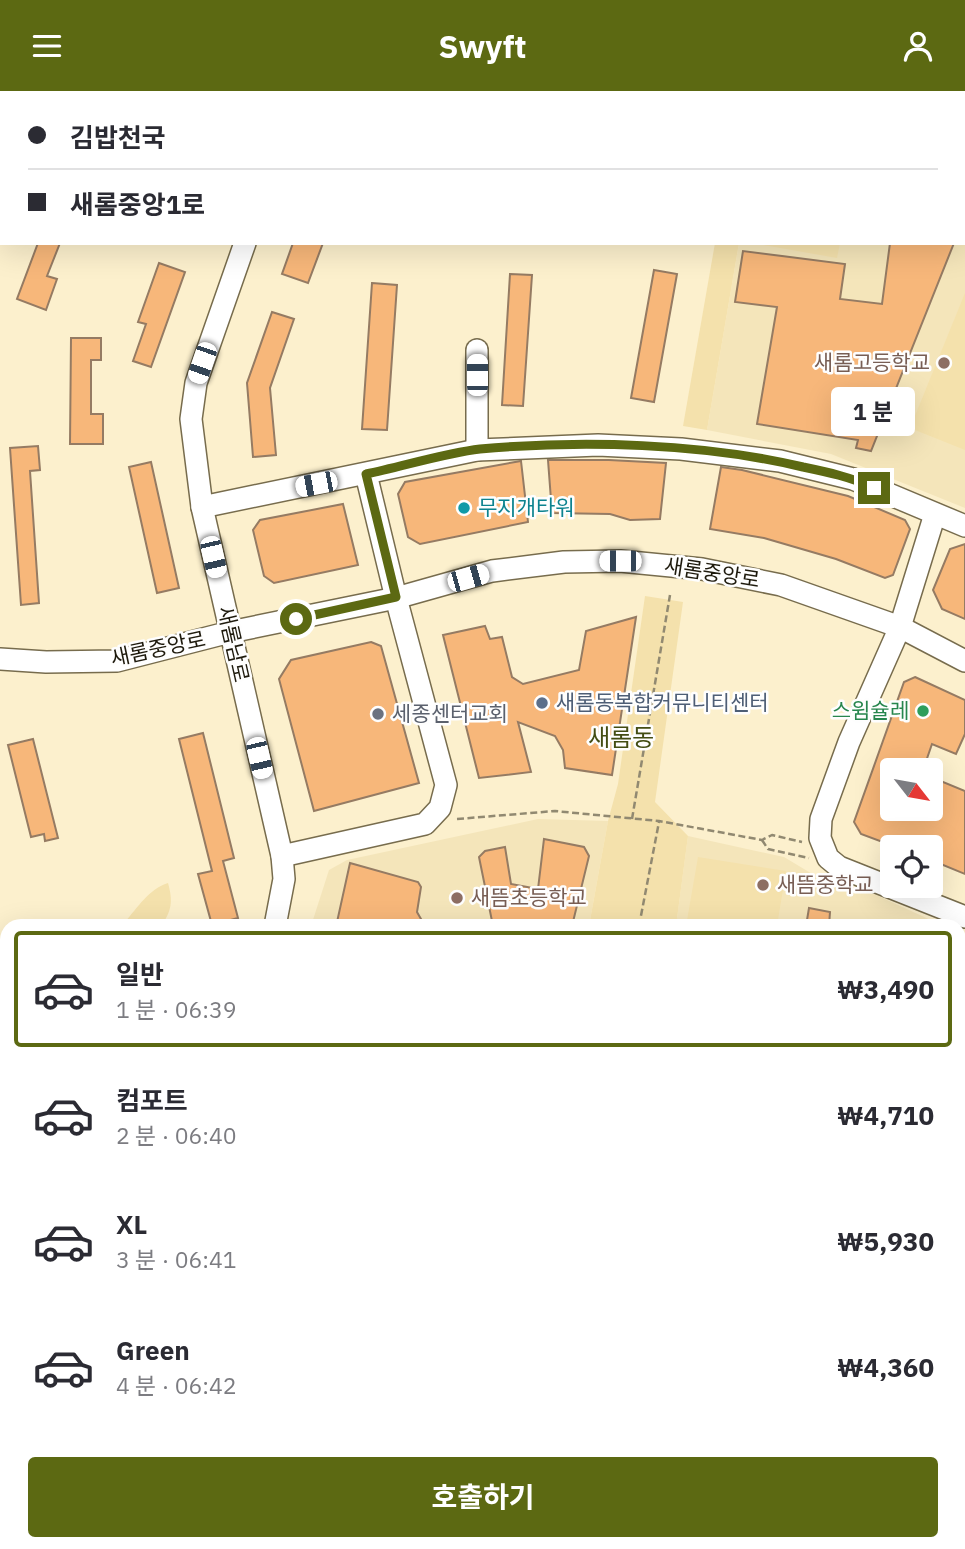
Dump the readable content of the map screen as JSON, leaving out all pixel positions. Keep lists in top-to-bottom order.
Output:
{
  "streets": {
    "street": ["새롬중앙로", "새롬남로"]
  },
  "crossings": [
    ["새롬중앙로", "새롬남로"]
  ],
  "districts": ["새롬동"],
  "places": [
    "새롬고등학교",
    "무지개타워",
    "새롬동복합커뮤니티센터",
    "스윔슐레",
    "세종센터교회",
    "새뜸중학교",
    "새뜸초등학교"
  ],
  "north": "bottom right",
  "page": {
    "header": "Swyft",
    "banner": ["김밥천국", "새롬중앙1로"],
    "bubble": "1 분",
    "list": [
      {
        "name": "일반",
        "note": "1 분 · 06:39",
        "value": "₩3,490"
      },
      {
        "name": "컴포트",
        "note": "2 분 · 06:40",
        "value": "₩4,710"
      },
      {
        "name": "XL",
        "note": "3 분 · 06:41",
        "value": "₩5,930"
      },
      {
        "name": "Green",
        "note": "4 분 · 06:42",
        "value": "₩4,360"
      }
    ],
    "buttons": "호출하기"
  }
}
